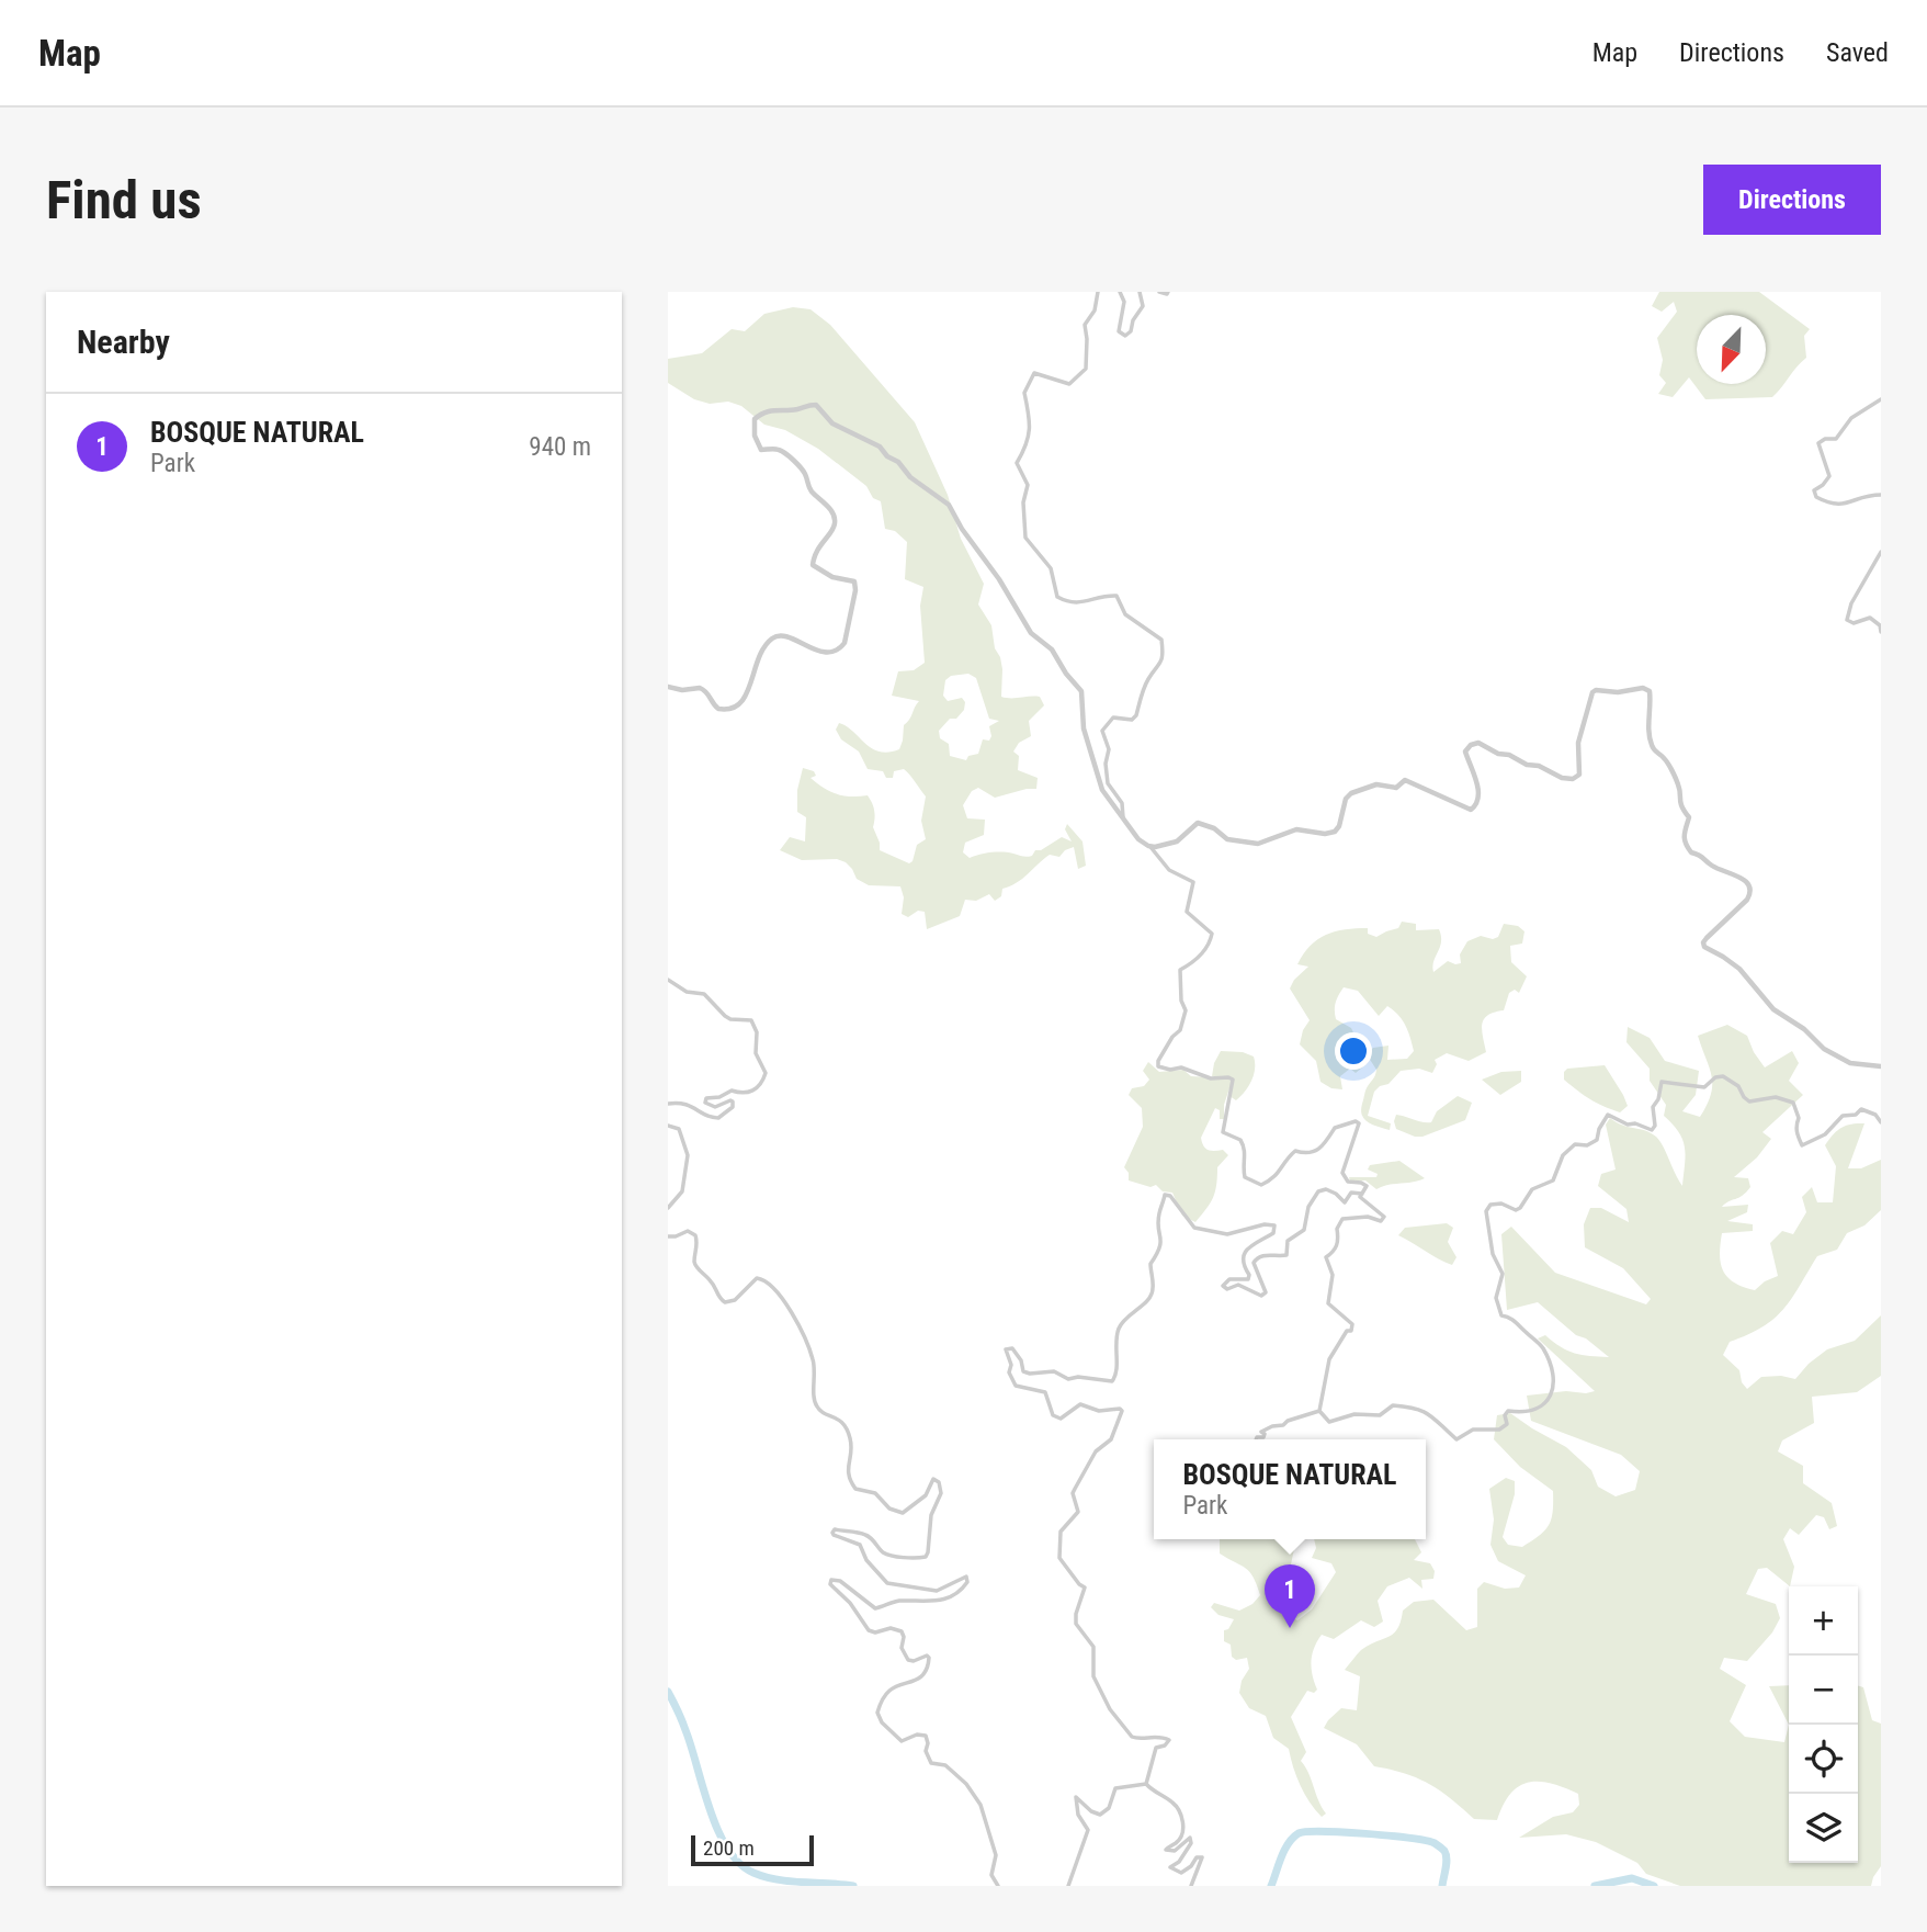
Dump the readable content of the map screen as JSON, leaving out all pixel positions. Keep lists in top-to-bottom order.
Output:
{
  "scale_bar": "200 m",
  "north": "bottom left",
  "page": {
    "header": "Map",
    "nav": ["Map", "Directions", "Saved"],
    "buttons": "Directions",
    "title": "Find us",
    "heading": "Nearby",
    "list": [
      {
        "mark": "1",
        "name": "BOSQUE NATURAL",
        "note": "Park",
        "value": "940 m"
      }
    ],
    "popup": ["BOSQUE NATURAL", "Park"],
    "pins": "1",
    "map_buttons": ["+", "−"],
    "scale": "200 m"
  }
}
